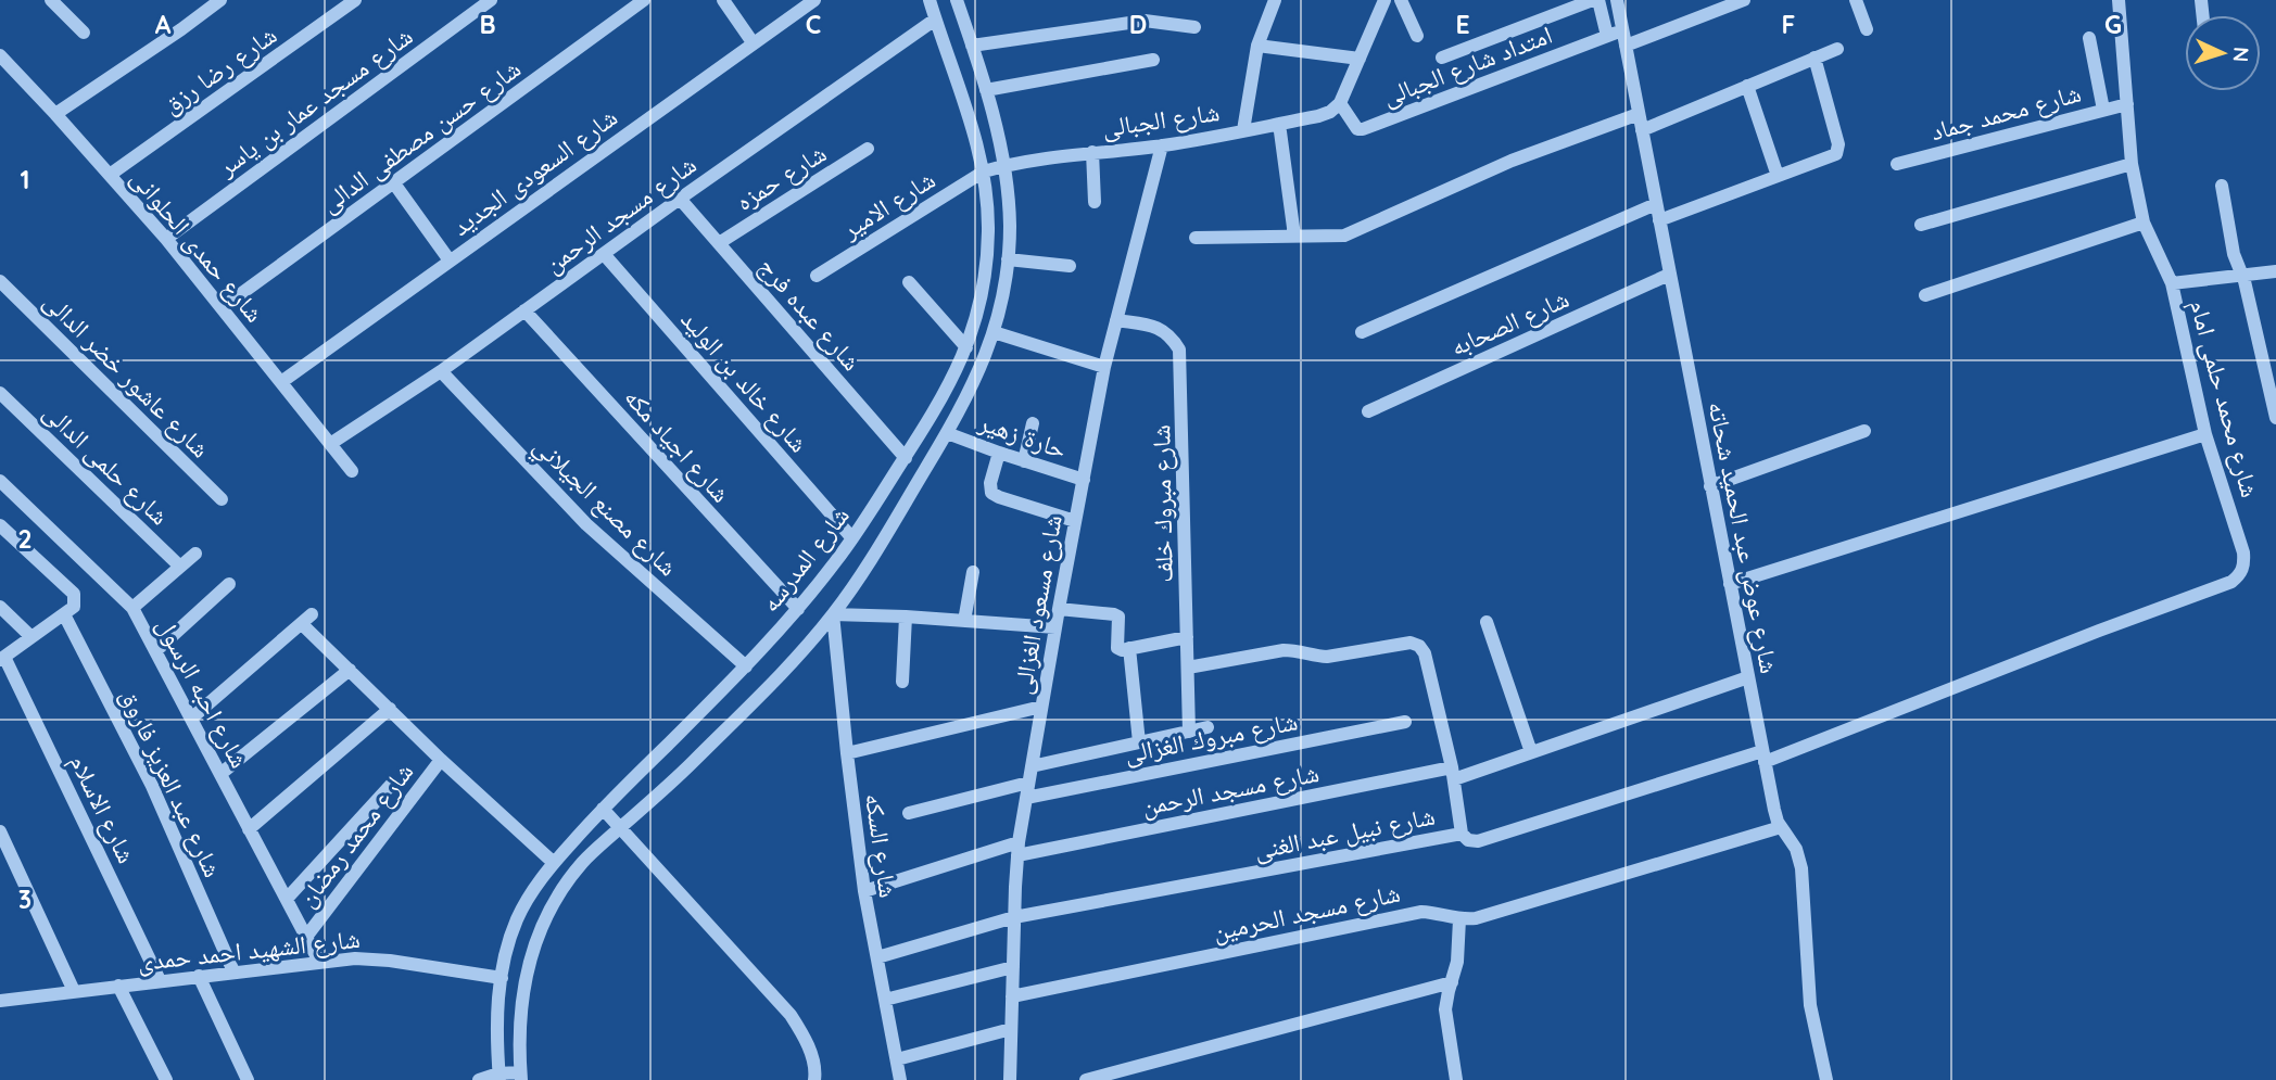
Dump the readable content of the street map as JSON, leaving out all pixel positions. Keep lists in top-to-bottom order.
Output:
{
  "streets": {
    "street": [
      "امتداد شارع الجبالى",
      "شارع رضا رزق",
      "شارع مسجد عمار بن ياسر",
      "شارع محمد جماد",
      "شارع الجبالى",
      "شارع حسن مصطفى الدالى",
      "شارع السعودى الجديد",
      "شارع حمزه",
      "شارع الامير",
      "شارع مسجد الرحمن",
      "شارع حمدى الحلوانى",
      "شارع عبده فرج",
      "شارع الصحابه",
      "شارع عاشور خضر الدالى",
      "شارع خالد بن الوليد",
      "شارع محمد حلمى امام",
      "حارة زهير",
      "شارع اجياد مكه",
      "شارع حلمى الدالى",
      "شارع مبروك خلف",
      "شارع مصنع الجيلاني",
      "شارع عوض عبد الحميد شحاته",
      "شارع المدرسه",
      "شارع مسعود الغزالى",
      "شارع احبه الرسول",
      "شارع مبروك الغزالى",
      "شارع عبد العزيز فاروق",
      "شارع الاسلام",
      "شارع نبيل عبد الغنى",
      "شارع محمد رمضان",
      "شارع السكه",
      "شارع مسجد الحرمين",
      "شارع الشهيد احمد حمدى"
    ]
  },
  "crossings": [
    ["امتداد شارع الجبالى", "شارع الجبالى"],
    ["امتداد شارع الجبالى", "شارع عوض عبد الحميد شحاته"],
    ["شارع رضا رزق", "شارع حمدى الحلوانى"],
    ["شارع مسجد عمار بن ياسر", "شارع حمدى الحلوانى"],
    ["شارع محمد جماد", "شارع محمد حلمى امام"],
    ["شارع الجبالى", "شارع الامير"],
    ["شارع الجبالى", "شارع المدرسه"],
    ["شارع الجبالى", "شارع مسعود الغزالى"],
    ["شارع حسن مصطفى الدالى", "شارع حمدى الحلوانى"],
    ["شارع السعودى الجديد", "شارع حمدى الحلوانى"],
    ["شارع حمزه", "شارع عبده فرج"],
    ["شارع الامير", "شارع المدرسه"],
    ["شارع مسجد الرحمن", "شارع حمدى الحلوانى"],
    ["شارع مسجد الرحمن", "شارع عبده فرج"],
    ["شارع مسجد الرحمن", "شارع خالد بن الوليد"],
    ["شارع مسجد الرحمن", "شارع اجياد مكه"],
    ["شارع مسجد الرحمن", "شارع مصنع الجيلاني"],
    ["شارع مسجد الرحمن", "شارع عوض عبد الحميد شحاته"],
    ["شارع مسجد الرحمن", "شارع المدرسه"],
    ["شارع مسجد الرحمن", "شارع مسعود الغزالى"],
    ["شارع مسجد الرحمن", "شارع السكه"],
    ["شارع عبده فرج", "شارع المدرسه"],
    ["شارع الصحابه", "شارع عوض عبد الحميد شحاته"],
    ["شارع خالد بن الوليد", "شارع المدرسه"],
    ["شارع محمد حلمى امام", "شارع عوض عبد الحميد شحاته"],
    ["شارع محمد حلمى امام", "شارع نبيل عبد الغنى"],
    ["حارة زهير", "شارع المدرسه"],
    ["حارة زهير", "شارع مسعود الغزالى"],
    ["شارع اجياد مكه", "شارع المدرسه"],
    ["شارع مبروك خلف", "شارع مسعود الغزالى"],
    ["شارع مصنع الجيلاني", "شارع المدرسه"],
    ["شارع عوض عبد الحميد شحاته", "شارع نبيل عبد الغنى"],
    ["شارع عوض عبد الحميد شحاته", "شارع مسجد الحرمين"],
    ["شارع المدرسه", "شارع السكه"],
    ["شارع المدرسه", "شارع الشهيد احمد حمدى"],
    ["شارع مسعود الغزالى", "شارع مبروك الغزالى"],
    ["شارع مسعود الغزالى", "شارع نبيل عبد الغنى"],
    ["شارع مسعود الغزالى", "شارع مسجد الحرمين"],
    ["شارع احبه الرسول", "شارع محمد رمضان"],
    ["شارع احبه الرسول", "شارع الشهيد احمد حمدى"],
    ["شارع عبد العزيز فاروق", "شارع الشهيد احمد حمدى"],
    ["شارع الاسلام", "شارع الشهيد احمد حمدى"],
    ["شارع نبيل عبد الغنى", "شارع السكه"]
  ],
  "north": "right",
  "grid": {
    "columns": [
      "A",
      "B",
      "C",
      "D",
      "E",
      "F",
      "G"
    ],
    "rows": ["1", "2", "3"]
  }
}
